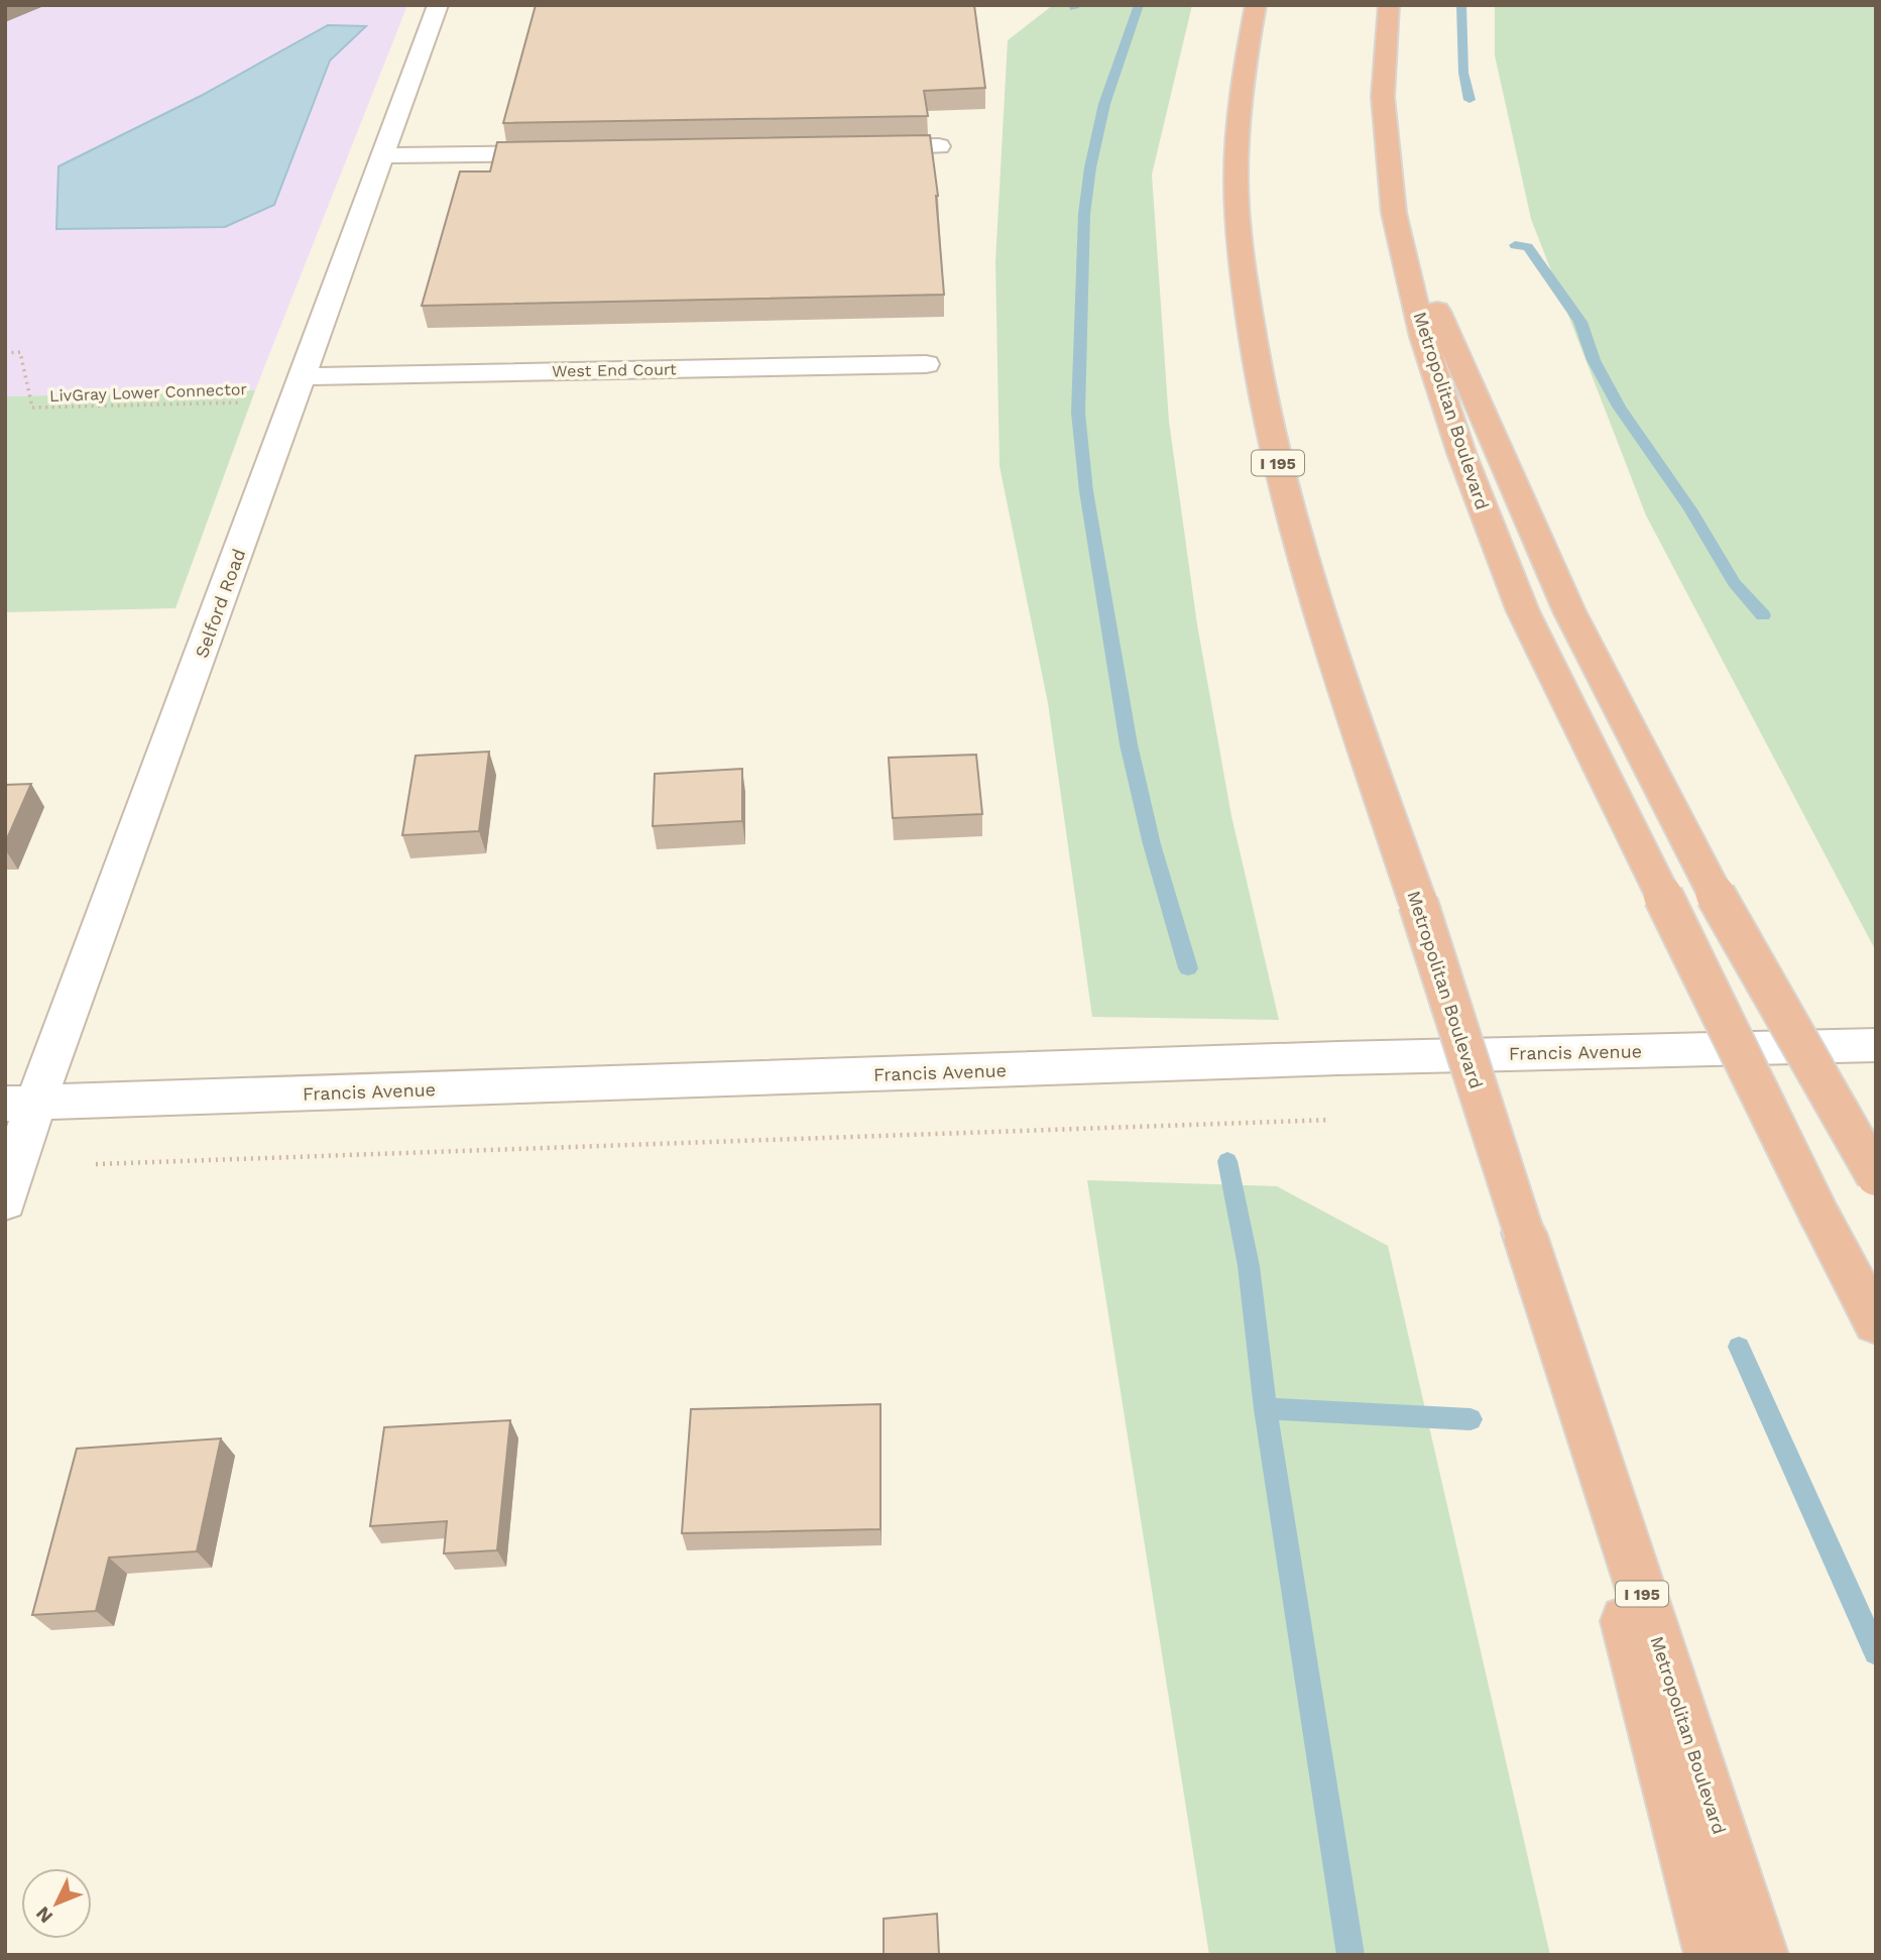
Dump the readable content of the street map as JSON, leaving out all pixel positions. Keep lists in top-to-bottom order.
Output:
{
  "streets": {
    "highway": ["Metropolitan Boulevard", "I 195"],
    "street": ["West End Court", "Selford Road", "Francis Avenue"],
    "path": ["LivGray Lower Connector"]
  },
  "crossings": [
    ["West End Court", "LivGray Lower Connector"],
    ["West End Court", "Selford Road"],
    ["LivGray Lower Connector", "Selford Road"],
    ["Selford Road", "Francis Avenue"]
  ],
  "north": "bottom left"
}
